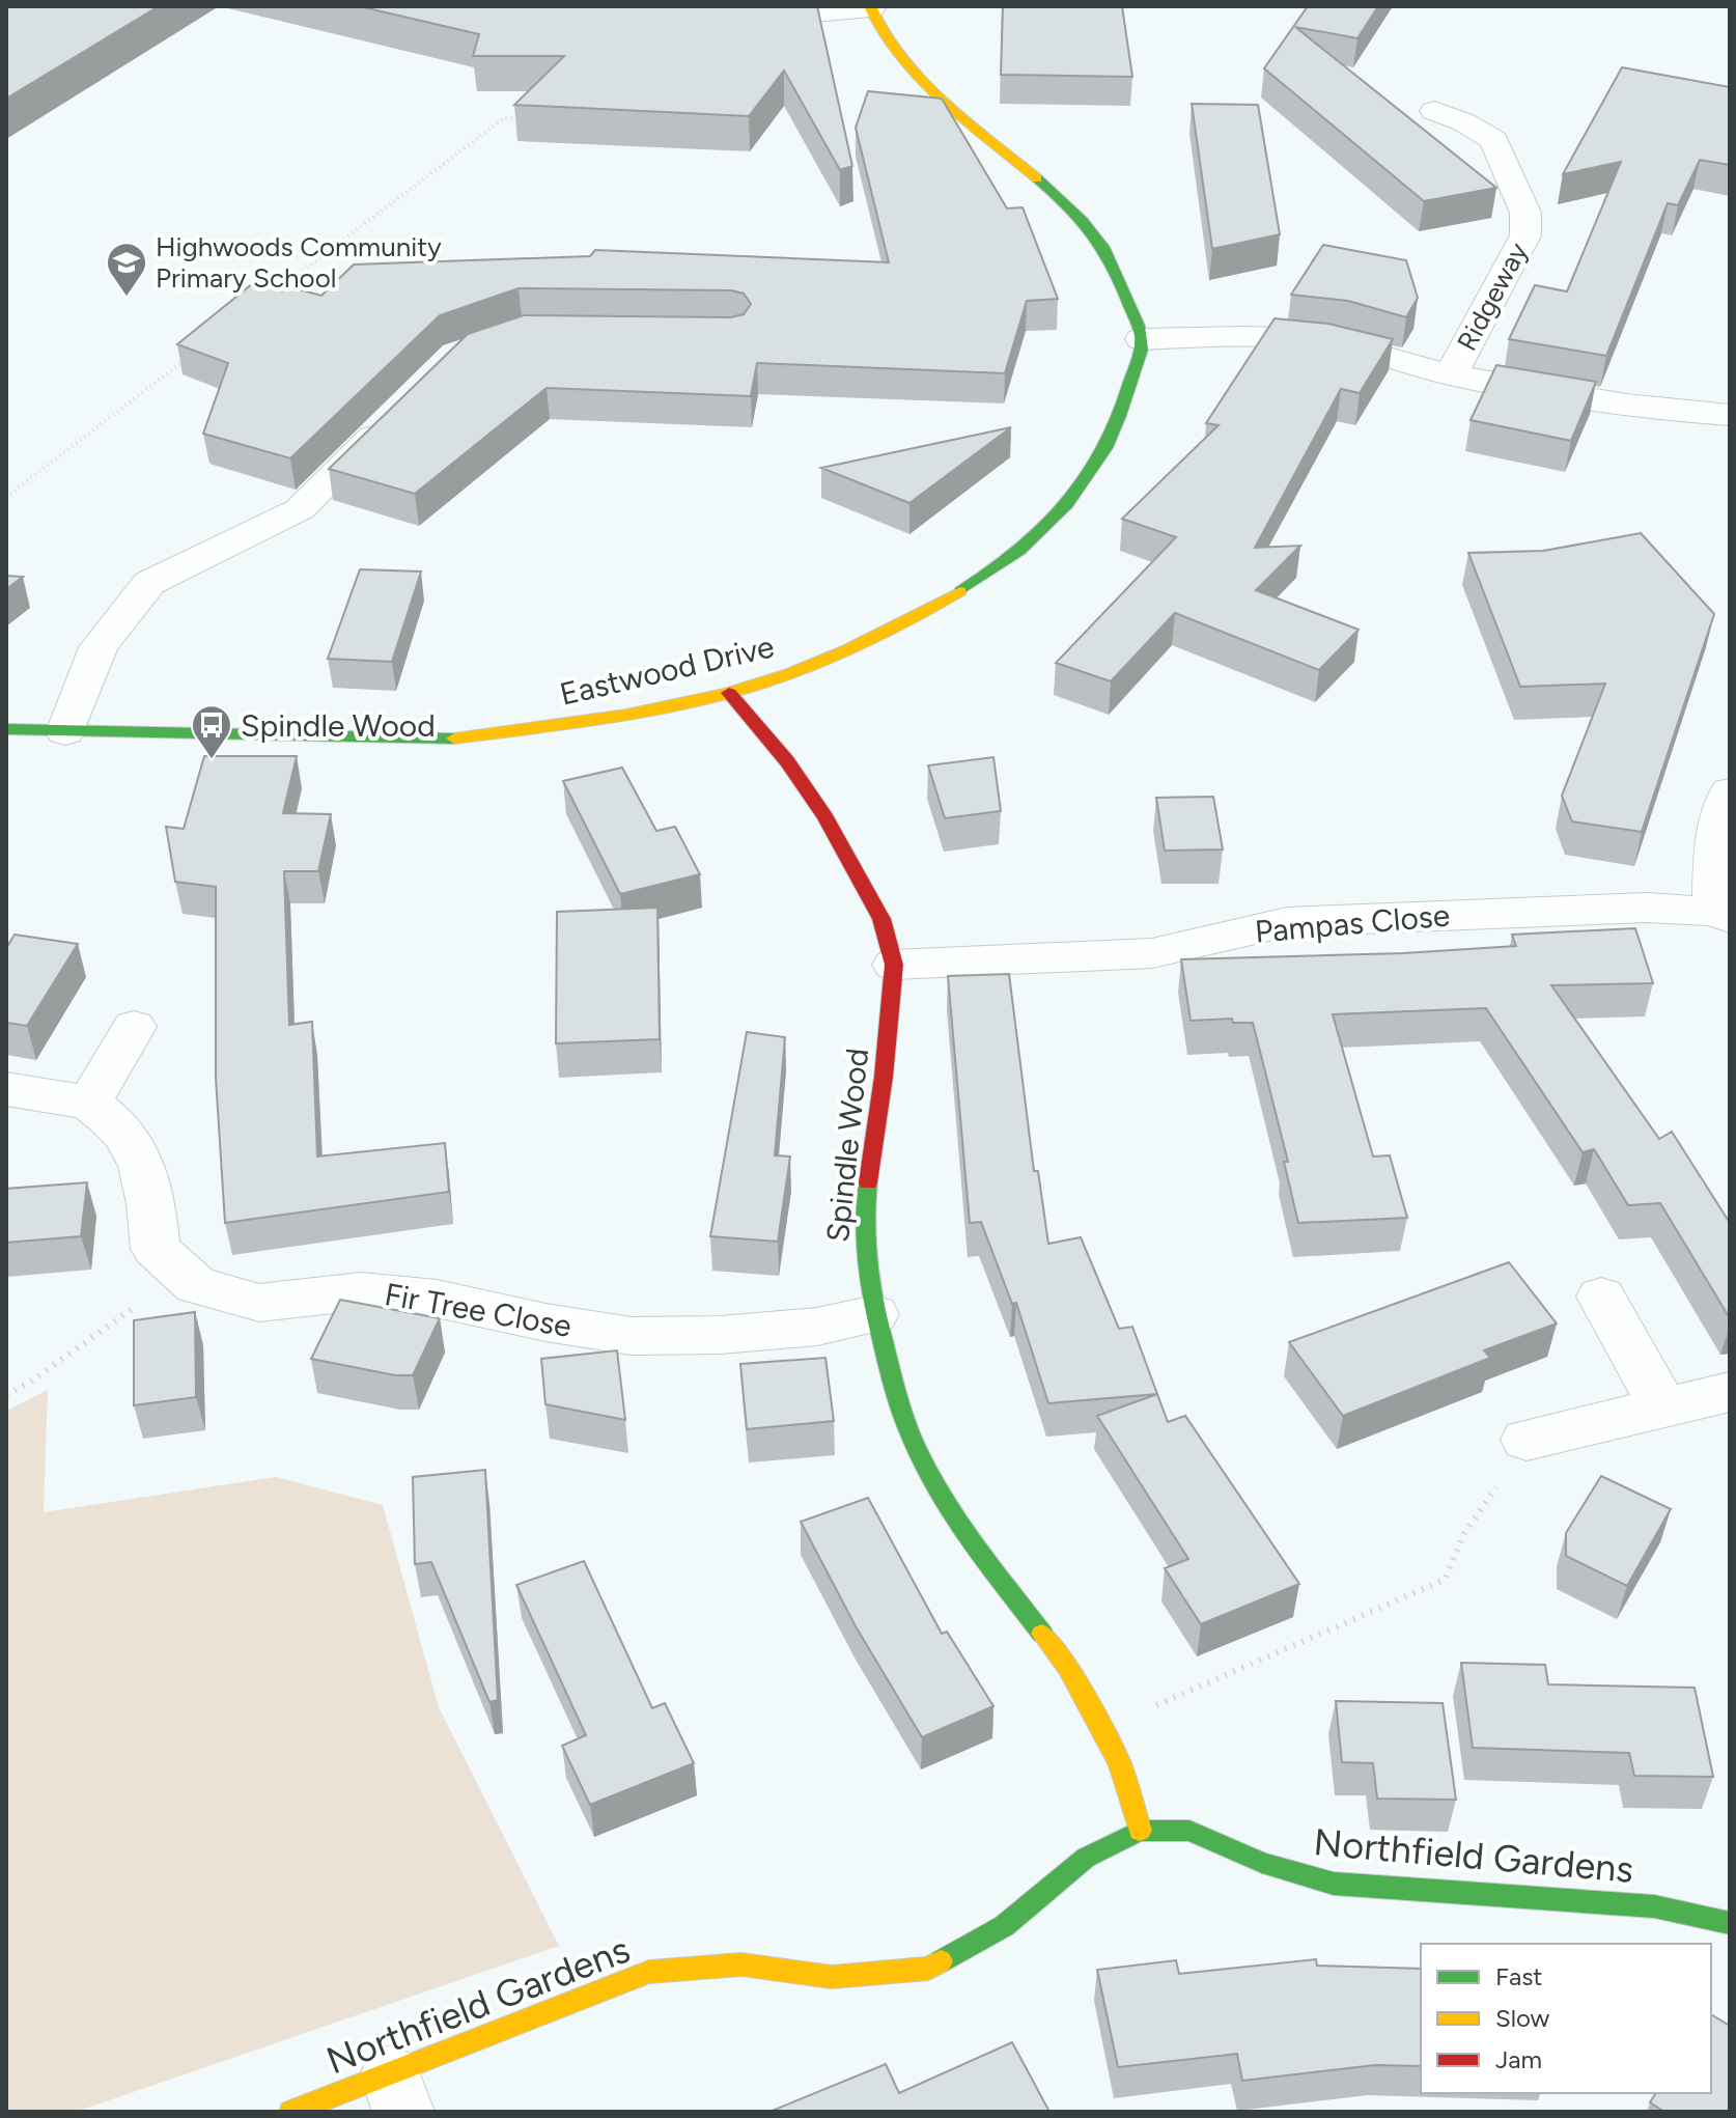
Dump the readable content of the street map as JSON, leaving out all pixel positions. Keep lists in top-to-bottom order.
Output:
{
  "streets": {
    "street": [
      "Ridgeway",
      "Eastwood Drive",
      "Pampas Close",
      "Spindle Wood",
      "Fir Tree Close",
      "Northfield Gardens"
    ]
  },
  "crossings": [
    ["Eastwood Drive", "Spindle Wood"],
    ["Pampas Close", "Spindle Wood"],
    ["Spindle Wood", "Fir Tree Close"],
    ["Spindle Wood", "Northfield Gardens"]
  ],
  "places": {
    "school or university": ["Highwoods Community Primary School"],
    "bus stop": ["Spindle Wood"]
  },
  "legend": ["Fast", "Slow", "Jam"]
}
